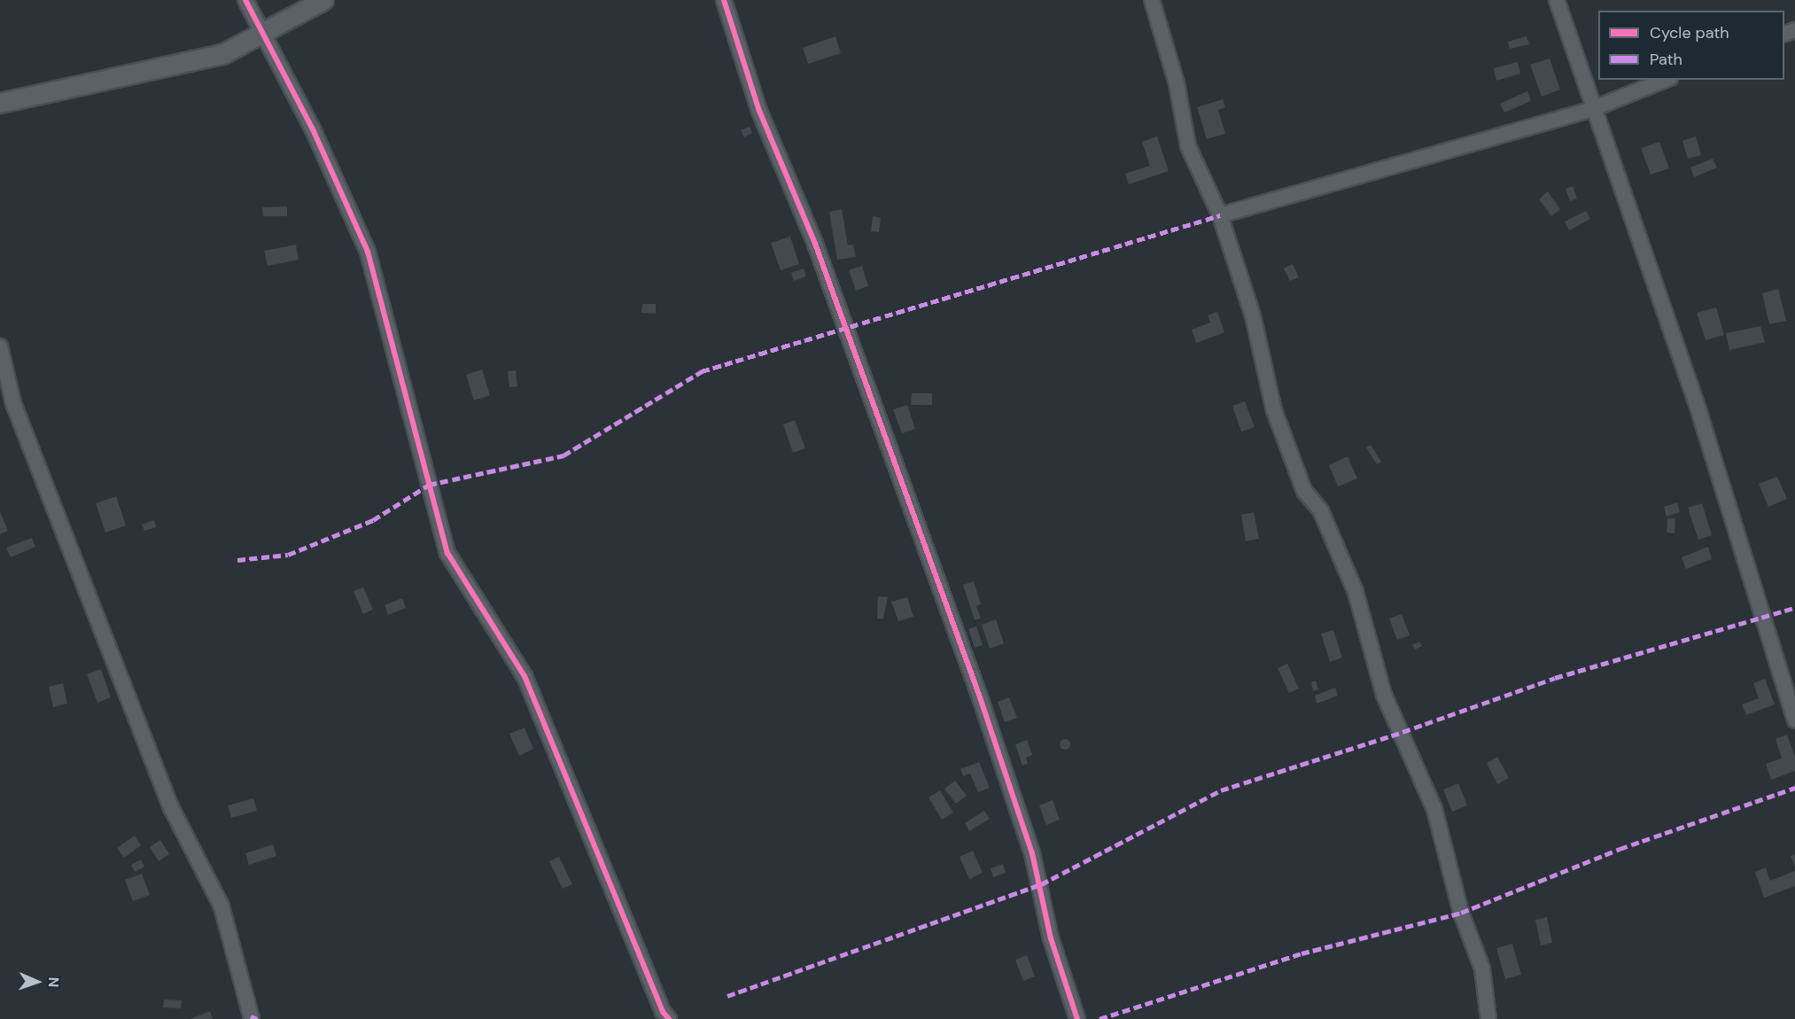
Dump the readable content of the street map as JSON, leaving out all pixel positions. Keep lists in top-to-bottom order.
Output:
{
  "legend": ["Cycle path", "Path"],
  "north": "right"
}
